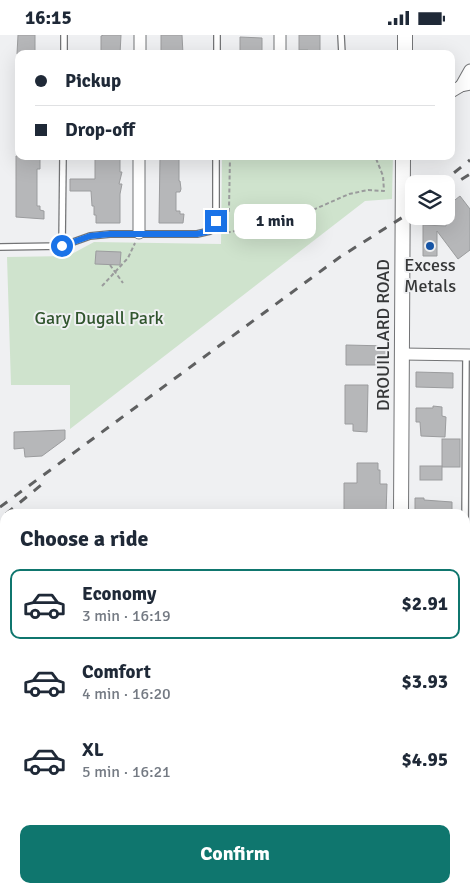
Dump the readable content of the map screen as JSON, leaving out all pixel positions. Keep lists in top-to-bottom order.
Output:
{
  "streets": {
    "street": ["DROUILLARD ROAD"]
  },
  "parks": ["Gary Dugall Park"],
  "places": ["Excess Metals"],
  "page": {
    "status": "16:15",
    "banner": ["Pickup", "Drop-off"],
    "bubble": "1 min",
    "heading": "Choose a ride",
    "list": [
      {
        "name": "Economy",
        "note": "3 min · 16:19",
        "value": "$2.91"
      },
      {
        "name": "Comfort",
        "note": "4 min · 16:20",
        "value": "$3.93"
      },
      {
        "name": "XL",
        "note": "5 min · 16:21",
        "value": "$4.95"
      }
    ],
    "buttons": "Confirm"
  }
}
